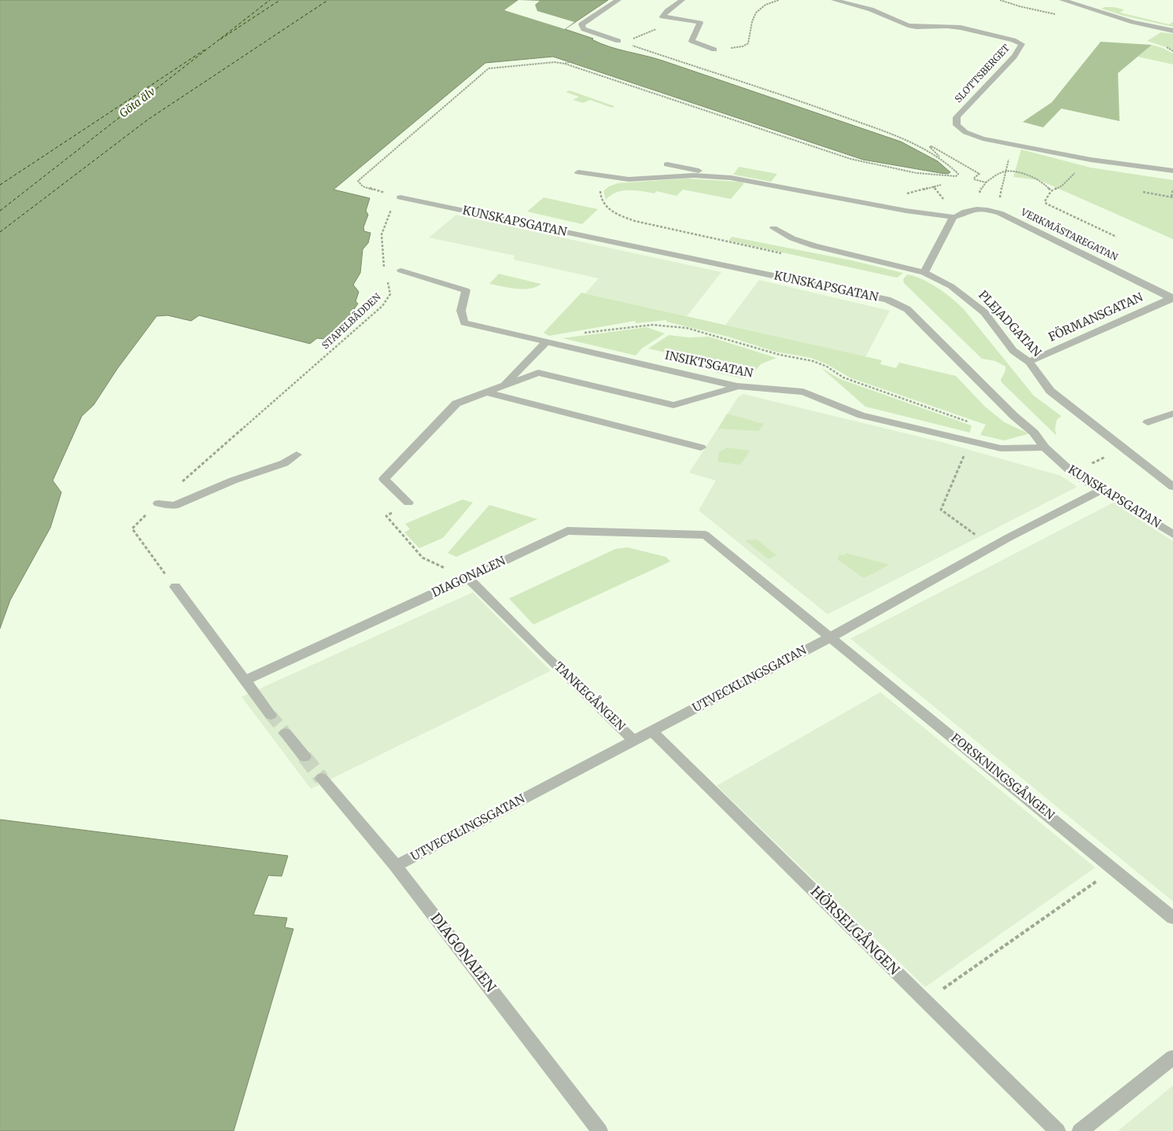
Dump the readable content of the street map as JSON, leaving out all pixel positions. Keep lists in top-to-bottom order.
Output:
{
  "streets": {
    "street": [
      "SLOTTSBERGET",
      "KUNSKAPSGATAN",
      "VERKMÄSTAREGATAN",
      "FÖRMANSGATAN",
      "PLEJADGATAN",
      "INSIKTSGATAN",
      "DIAGONALEN",
      "UTVECKLINGSGATAN",
      "TANKEGÅNGEN",
      "FORSKNINGSGÅNGEN",
      "HÖRSELGÅNGEN"
    ],
    "path": ["STAPELBÄDDEN"]
  },
  "crossings": [
    ["KUNSKAPSGATAN", "INSIKTSGATAN"],
    ["KUNSKAPSGATAN", "UTVECKLINGSGATAN"],
    ["VERKMÄSTAREGATAN", "FÖRMANSGATAN"],
    ["FÖRMANSGATAN", "PLEJADGATAN"],
    ["DIAGONALEN", "UTVECKLINGSGATAN"],
    ["DIAGONALEN", "TANKEGÅNGEN"],
    ["DIAGONALEN", "FORSKNINGSGÅNGEN"],
    ["UTVECKLINGSGATAN", "TANKEGÅNGEN"],
    ["UTVECKLINGSGATAN", "FORSKNINGSGÅNGEN"],
    ["UTVECKLINGSGATAN", "HÖRSELGÅNGEN"]
  ],
  "water": ["Göta älv"]
}
